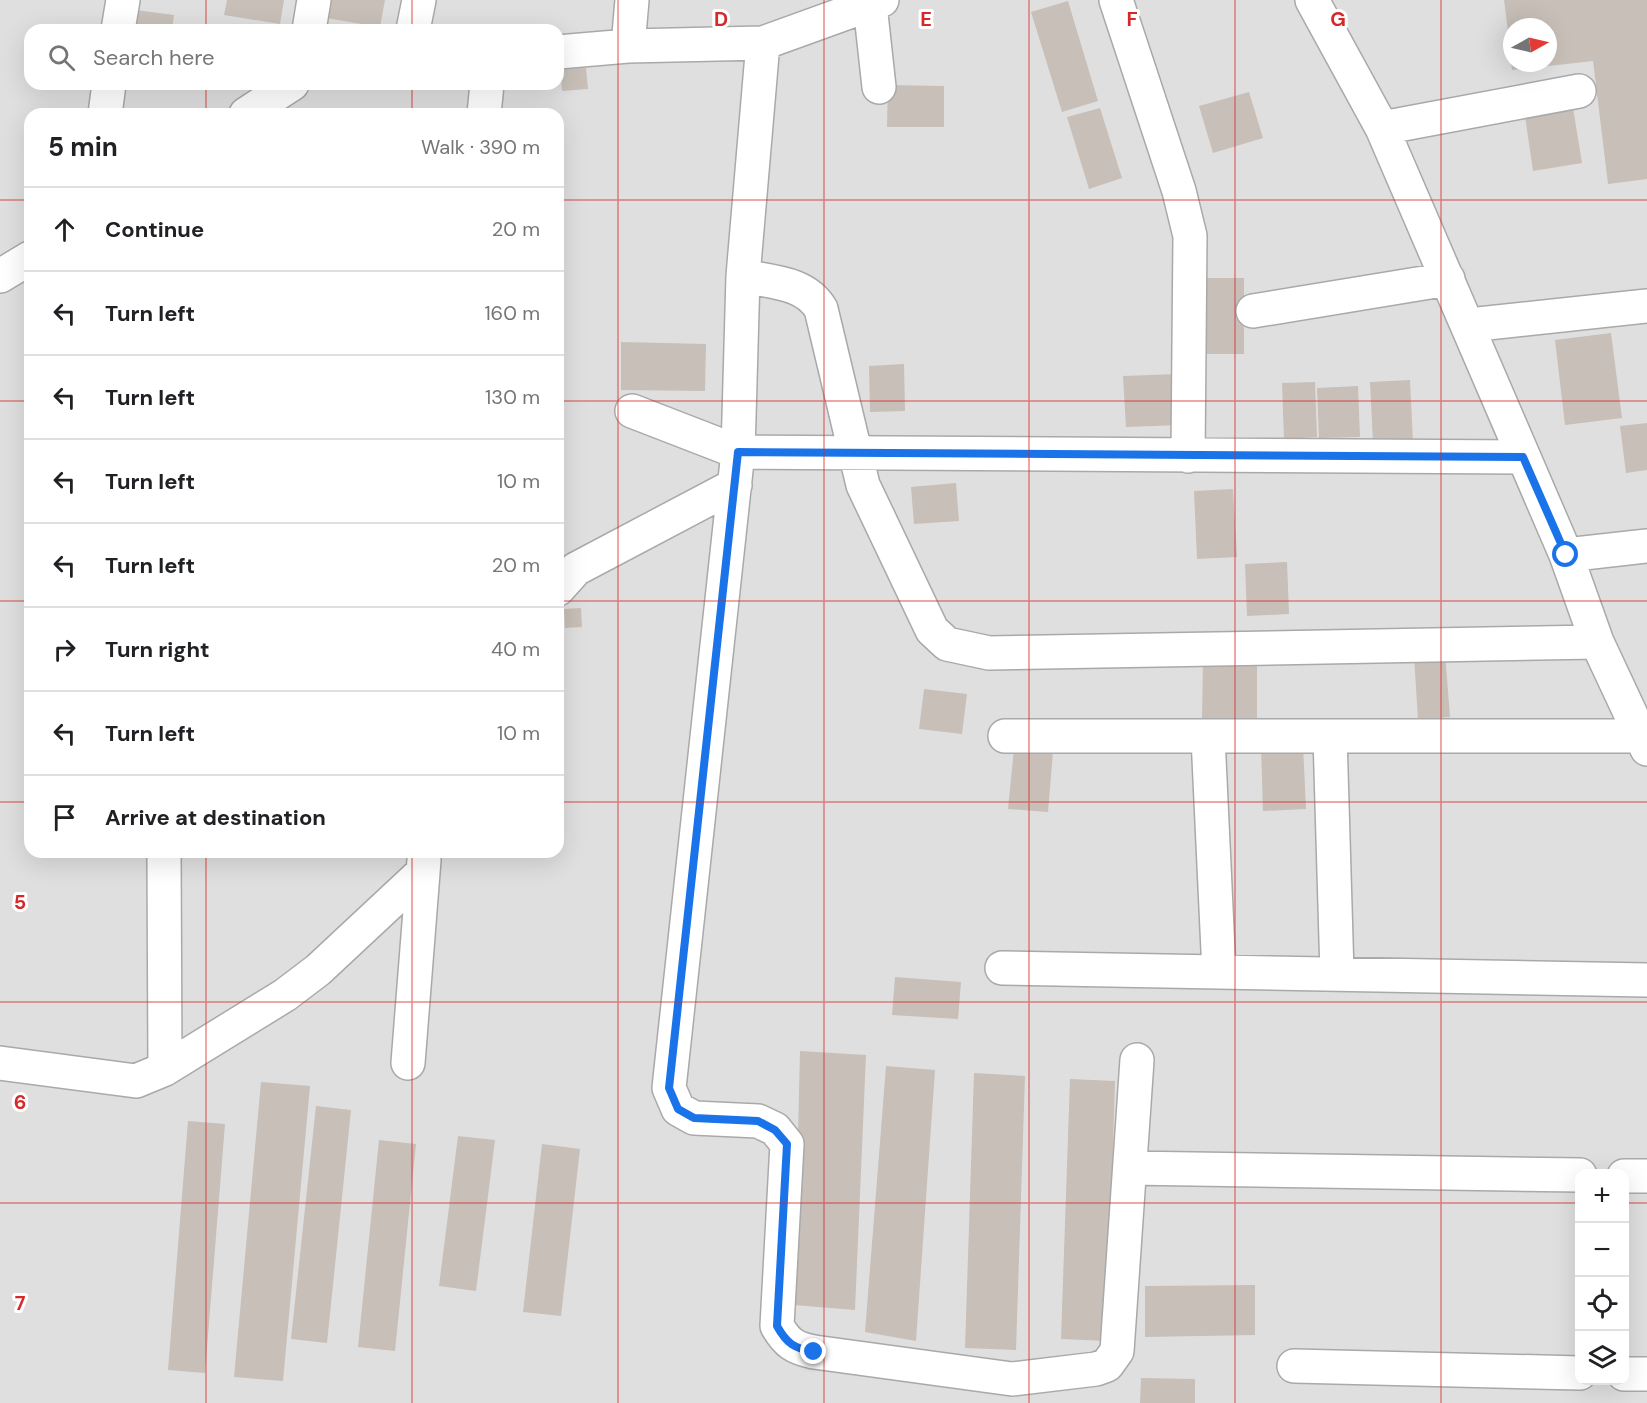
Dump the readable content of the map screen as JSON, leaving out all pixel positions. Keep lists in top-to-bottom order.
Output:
{
  "north": "right",
  "page": {
    "search": "Search here",
    "heading": ["5 min", "Walk · 390 m"],
    "list": [
      ["Continue", "20 m"],
      ["Turn left", "160 m"],
      ["Turn left", "130 m"],
      ["Turn left", "10 m"],
      ["Turn left", "20 m"],
      ["Turn right", "40 m"],
      ["Turn left", "10 m"],
      "Arrive at destination"
    ],
    "map_buttons": ["+", "−"]
  },
  "grid": {
    "columns": [
      "D",
      "E",
      "F",
      "G"
    ],
    "rows": ["5", "6", "7"]
  }
}
